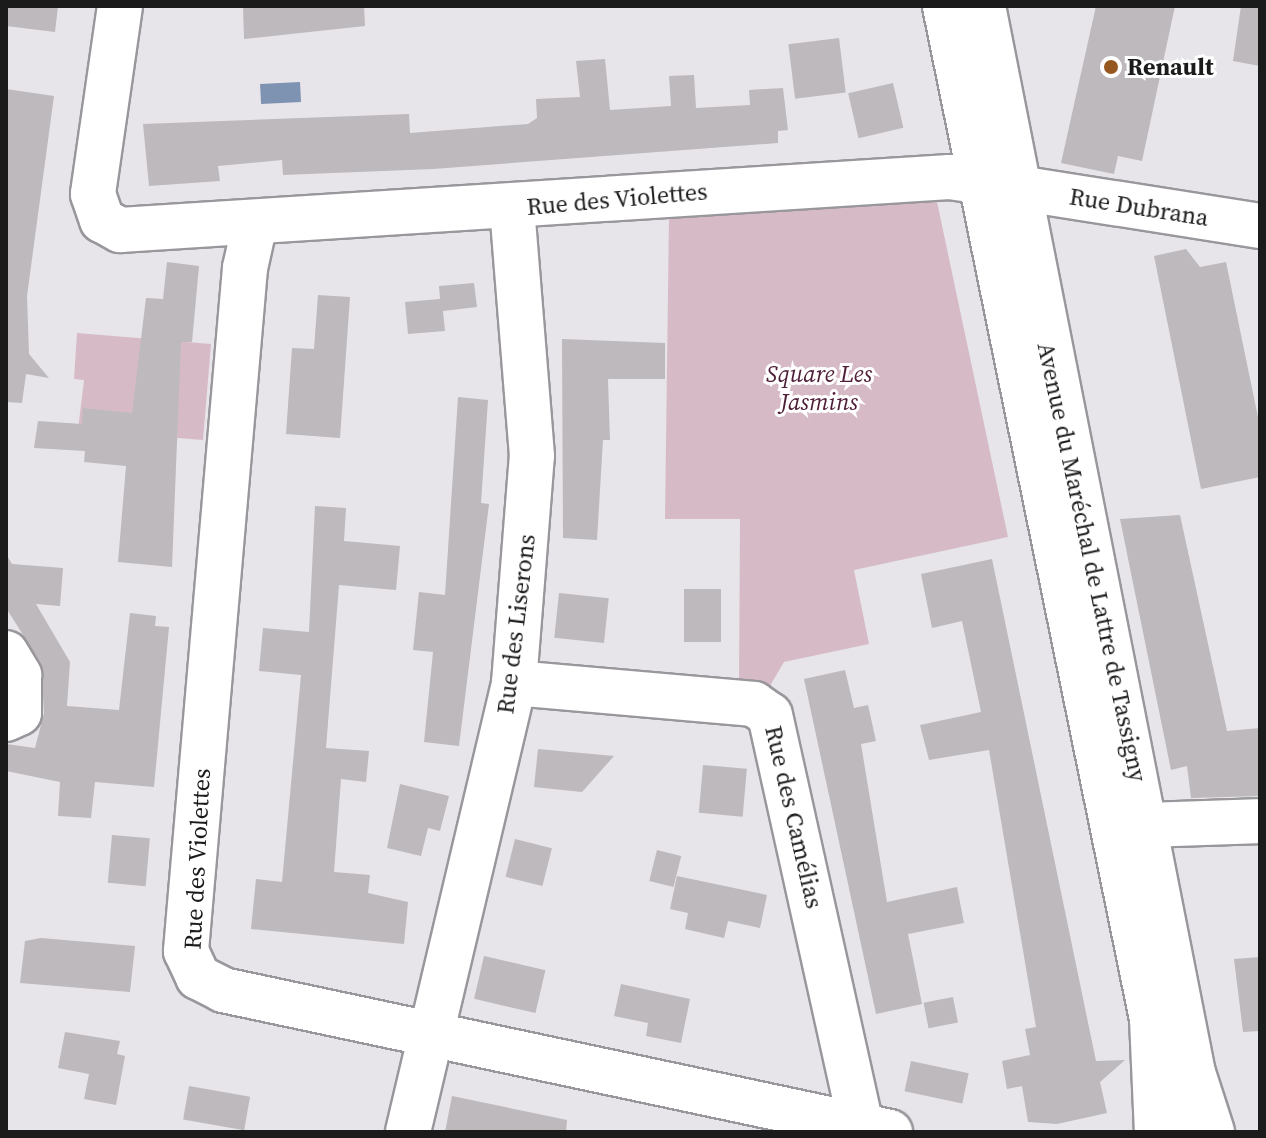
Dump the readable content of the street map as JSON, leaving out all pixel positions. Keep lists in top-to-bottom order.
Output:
{
  "streets": {
    "street": [
      "Rue des Violettes",
      "Rue Dubrana",
      "Avenue du Maréchal de Lattre de Tassigny",
      "Rue des Liserons",
      "Rue des Camélias"
    ]
  },
  "crossings": [
    ["Rue des Violettes", "Rue Dubrana"],
    ["Rue des Violettes", "Avenue du Maréchal de Lattre de Tassigny"],
    ["Rue des Violettes", "Rue des Liserons"],
    ["Rue des Violettes", "Rue des Camélias"],
    ["Rue Dubrana", "Avenue du Maréchal de Lattre de Tassigny"],
    ["Rue des Liserons", "Rue des Camélias"]
  ],
  "parks": ["Square Les Jasmins"],
  "places": ["Renault"]
}
